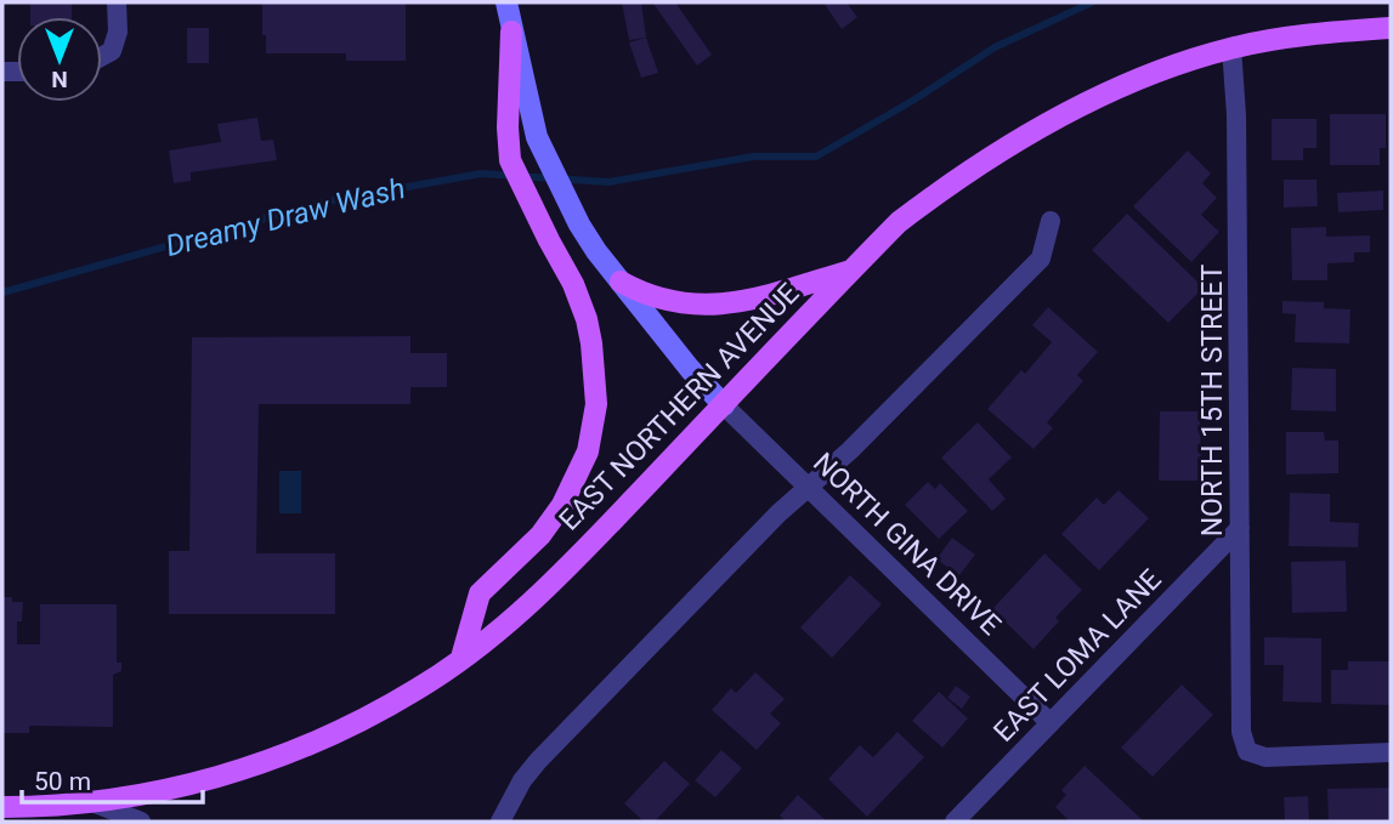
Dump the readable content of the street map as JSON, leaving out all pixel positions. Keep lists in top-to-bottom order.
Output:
{
  "streets": {
    "main road": ["EAST NORTHERN AVENUE"],
    "street": ["NORTH 15TH STREET", "NORTH GINA DRIVE", "EAST LOMA LANE"]
  },
  "crossings": [
    ["NORTH 15TH STREET", "EAST NORTHERN AVENUE"],
    ["NORTH 15TH STREET", "EAST LOMA LANE"],
    ["EAST NORTHERN AVENUE", "NORTH GINA DRIVE"],
    ["NORTH GINA DRIVE", "EAST LOMA LANE"]
  ],
  "water": ["Dreamy Draw Wash"],
  "scale_bar": "50 m",
  "north": "bottom"
}
